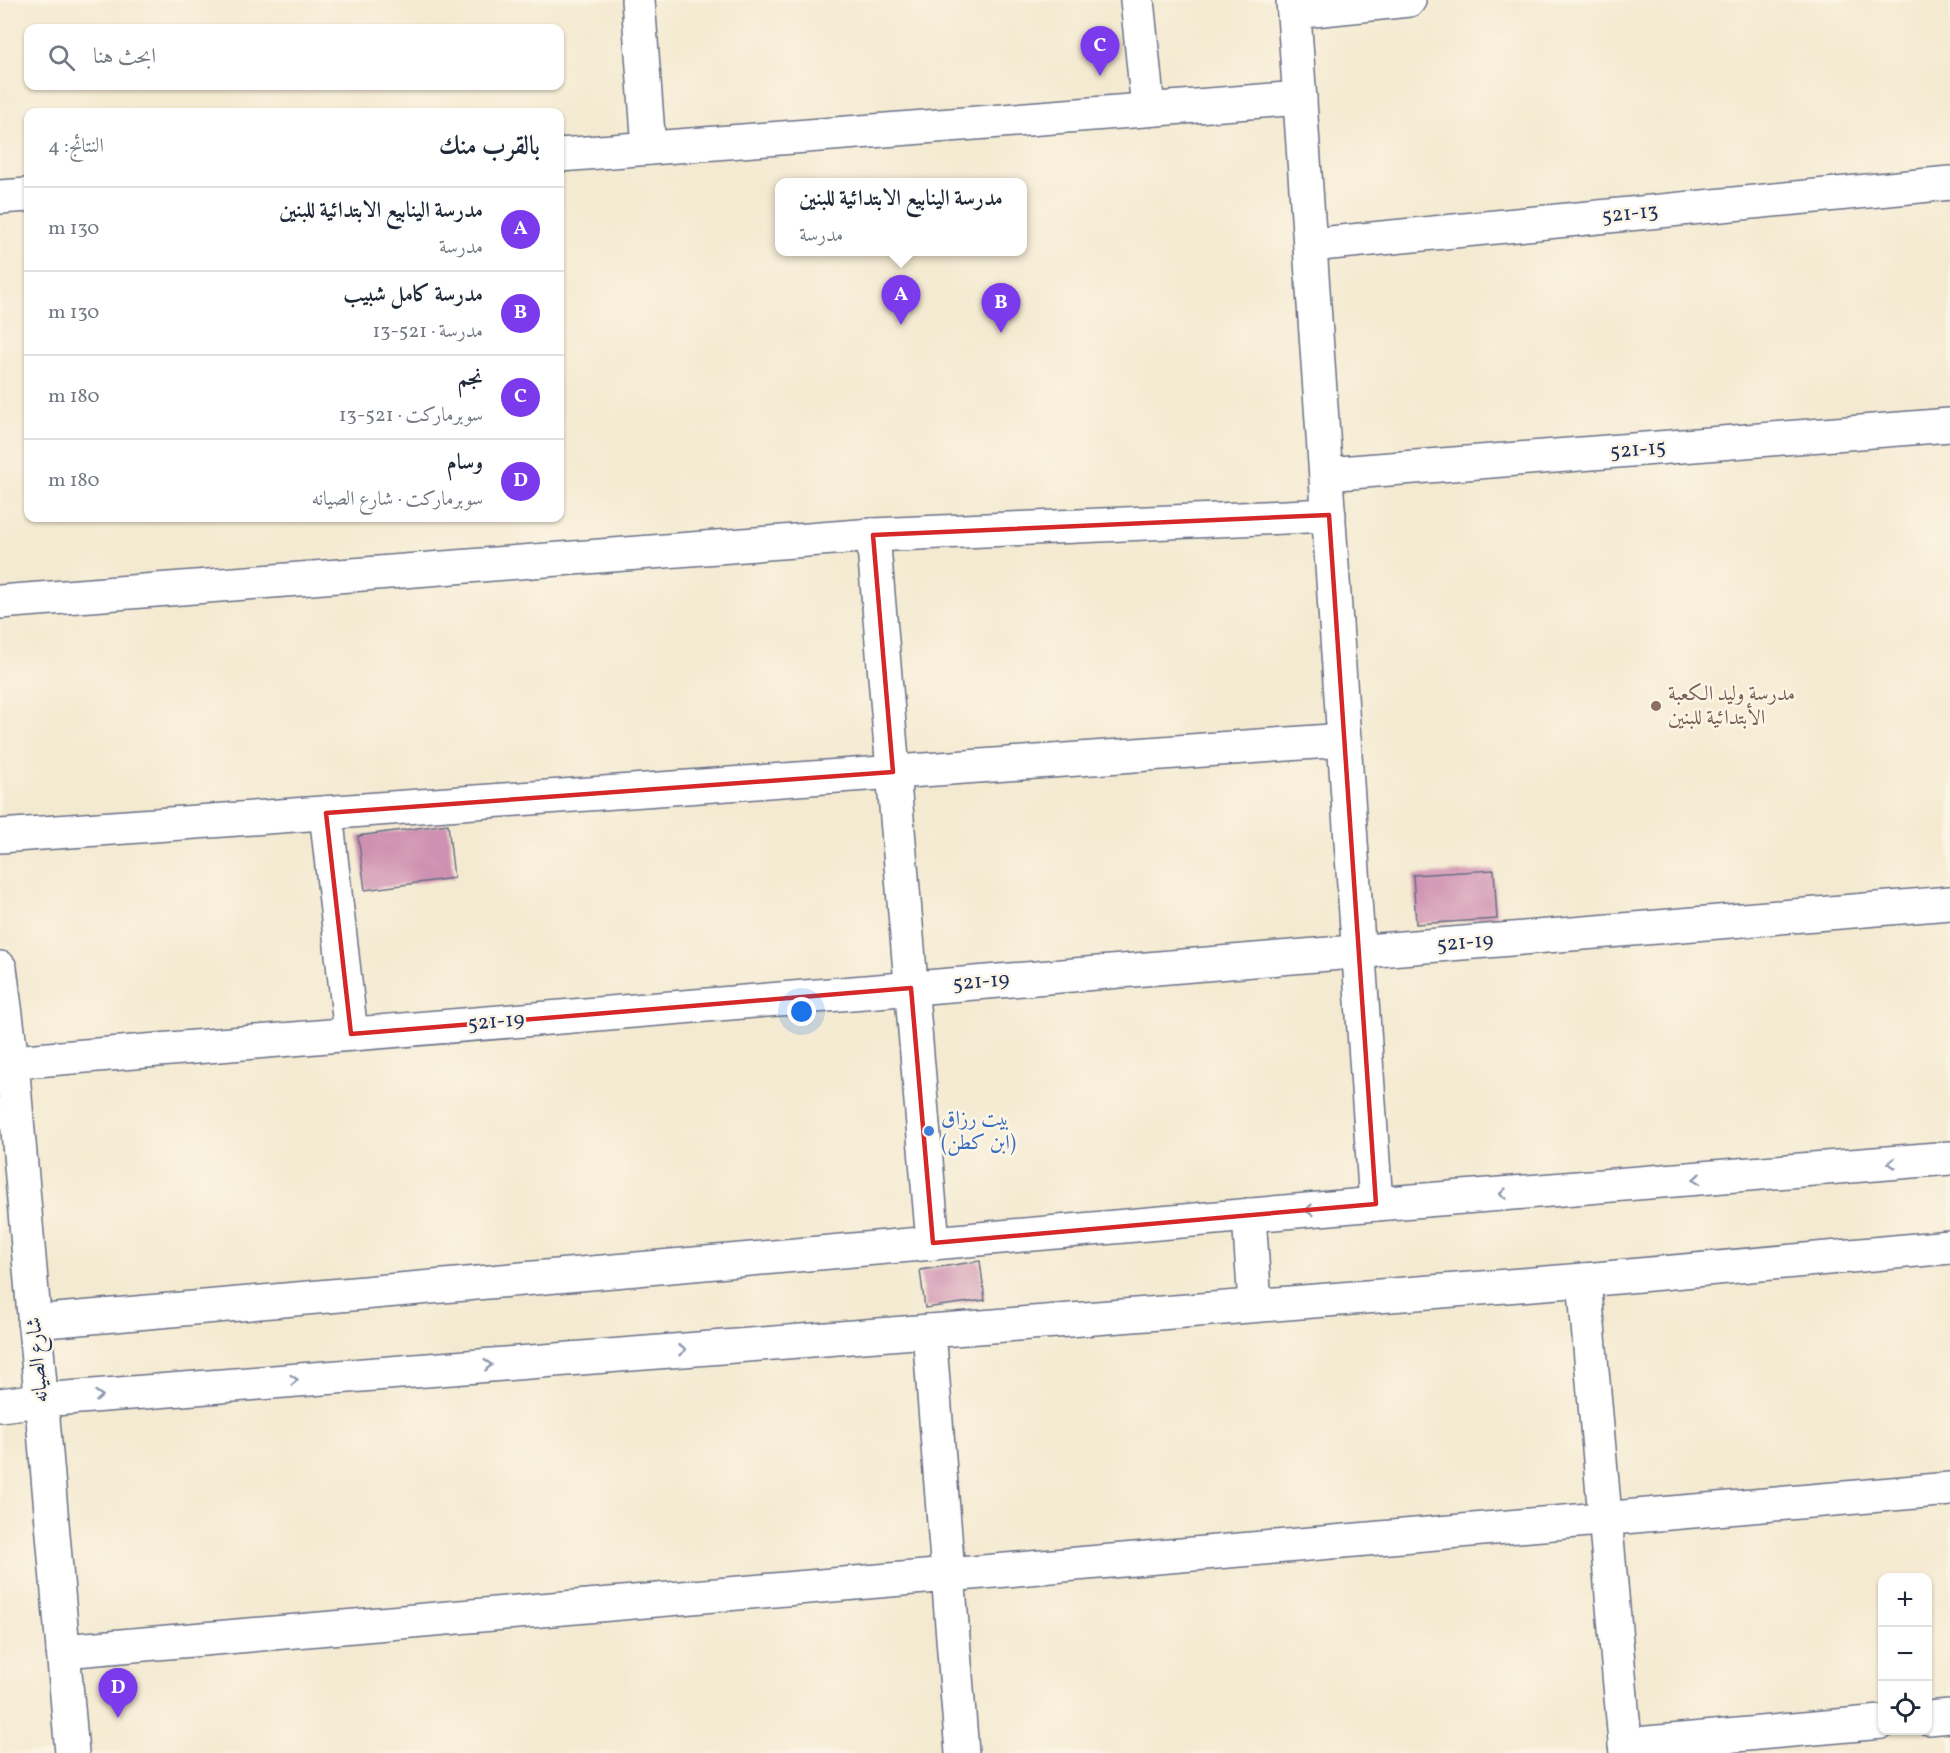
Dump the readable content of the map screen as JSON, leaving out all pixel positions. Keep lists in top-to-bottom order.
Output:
{
  "streets": {
    "street": [
      "521-13",
      "521-15",
      "521-19",
      "شارع الصيانه"
    ]
  },
  "crossings": [
    ["521-19", "شارع الصيانه"]
  ],
  "places": ["مدرسة وليد الكعبة الأبتدائية للبنين", "بيت رزاق (ابن كطن)"],
  "page": {
    "search": "ابحث هنا",
    "pins": [
      "C",
      "A",
      "B",
      "D"
    ],
    "heading": ["بالقرب منك", "النتائج: 4"],
    "popup": ["مدرسة الينابيع الابتدائية للبنين", "مدرسة"],
    "list": [
      {
        "mark": "A",
        "name": "مدرسة الينابيع الابتدائية للبنين",
        "note": "مدرسة",
        "value": "130 m"
      },
      {
        "mark": "B",
        "name": "مدرسة كامل شبيب",
        "note": "مدرسة · 521-13",
        "value": "130 m"
      },
      {
        "mark": "C",
        "name": "نجم",
        "note": "سوبرماركت · 521-13",
        "value": "180 m"
      },
      {
        "mark": "D",
        "name": "وسام",
        "note": "سوبرماركت · شارع الصيانه",
        "value": "180 m"
      }
    ],
    "map_buttons": ["+", "−"]
  }
}
